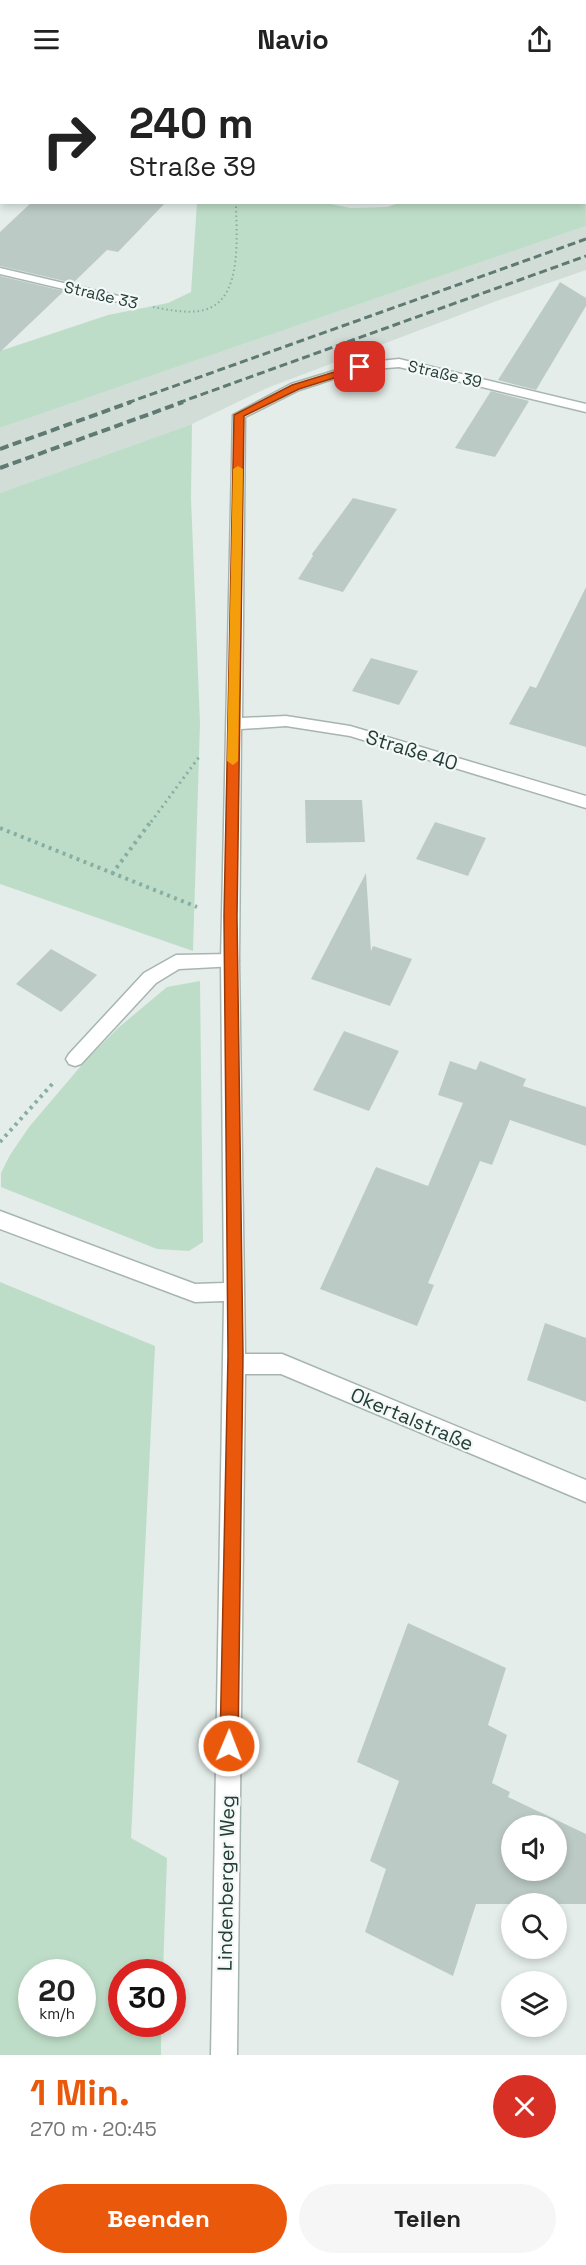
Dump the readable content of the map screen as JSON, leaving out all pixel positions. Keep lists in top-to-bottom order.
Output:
{
  "streets": {
    "street": [
      "Straße 33",
      "Straße 39",
      "Straße 40",
      "Okertalstraße",
      "Lindenberger Weg"
    ]
  },
  "crossings": [
    ["Straße 39", "Lindenberger Weg"],
    ["Straße 40", "Lindenberger Weg"],
    ["Okertalstraße", "Lindenberger Weg"]
  ],
  "page": {
    "header": "Navio",
    "turn": ["240 m", "Straße 39"],
    "speed": "20 km/h",
    "limit": "30",
    "heading": ["1 Min.", "270 m · 20:45"],
    "buttons": ["Beenden", "Teilen"]
  }
}
